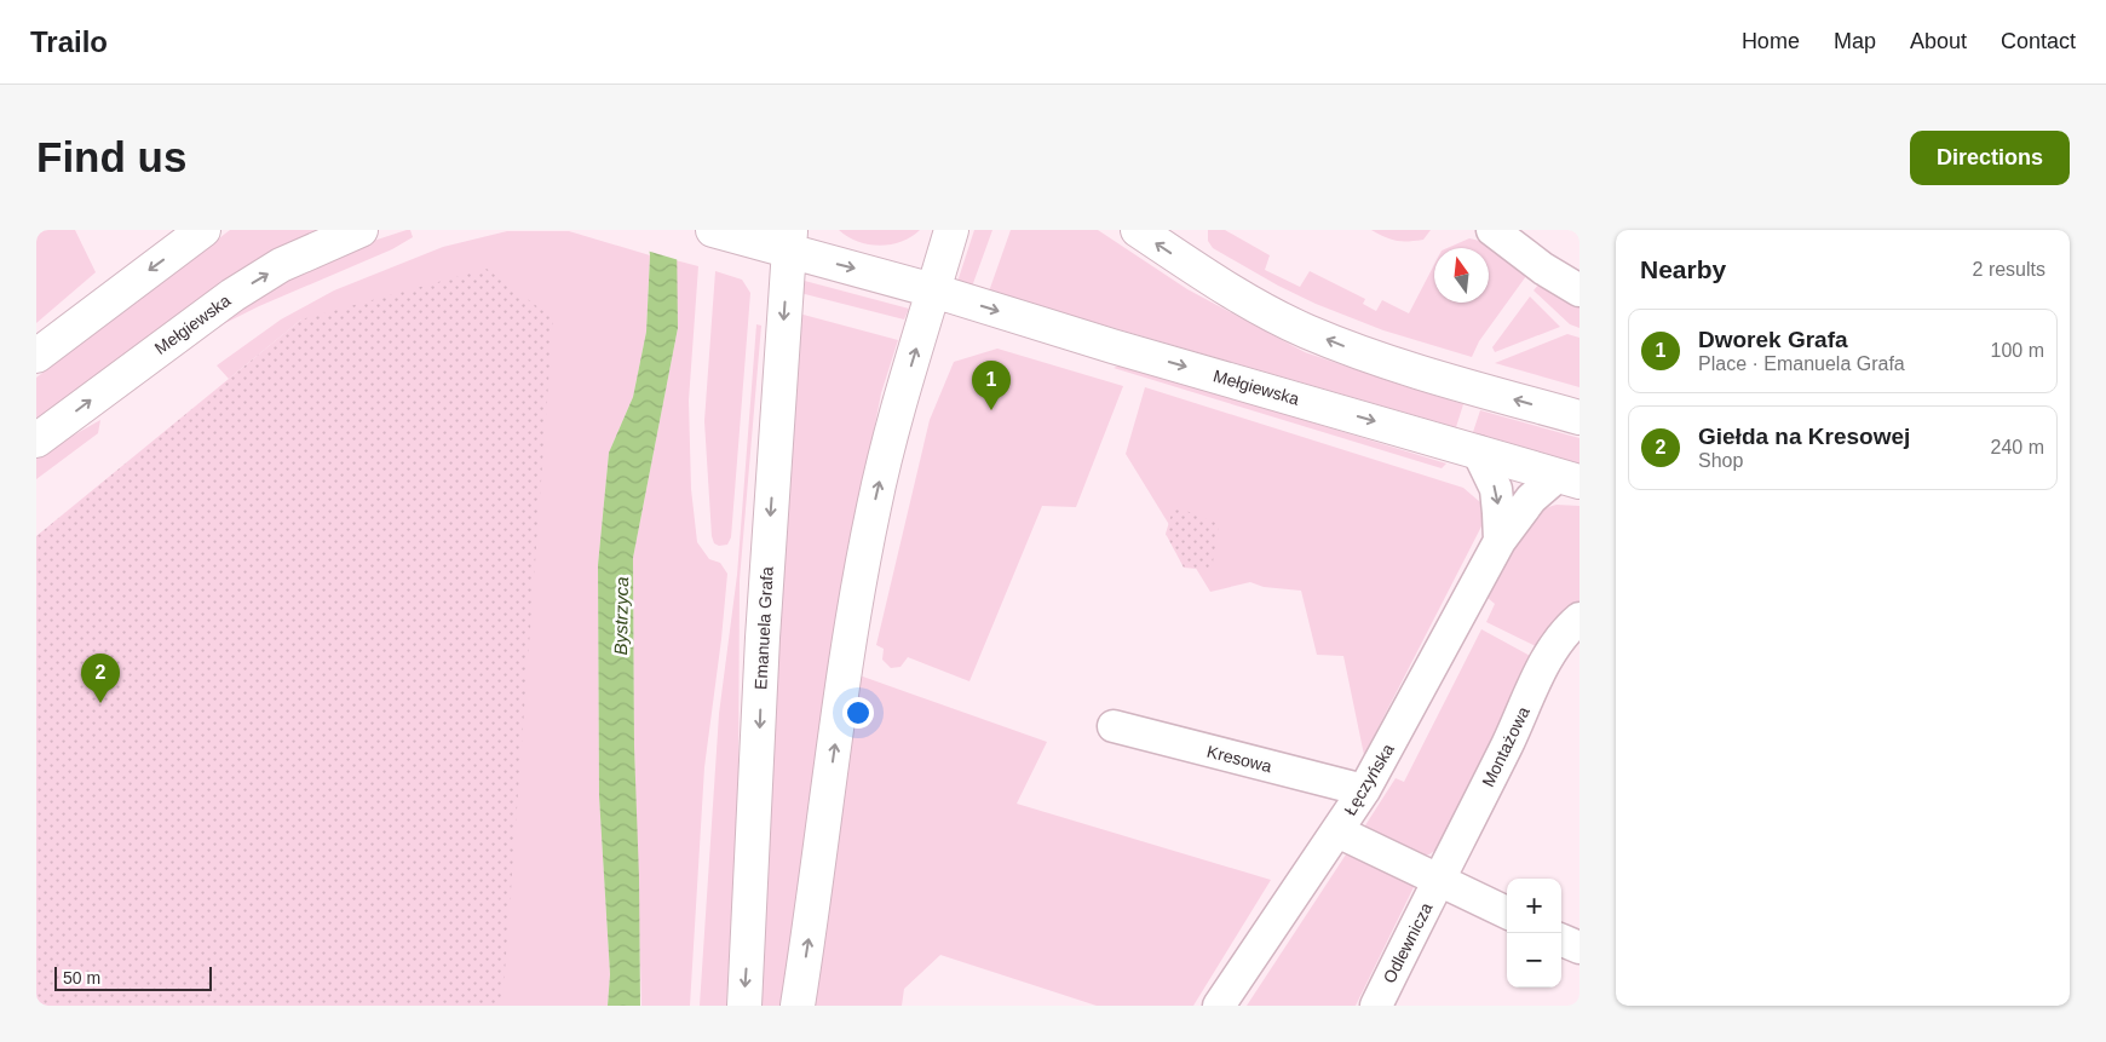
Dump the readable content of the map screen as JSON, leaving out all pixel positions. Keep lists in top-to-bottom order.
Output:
{
  "streets": {
    "main road": ["Mełgiewska", "Emanuela Grafa"],
    "street": [
      "Montażowa",
      "Kresowa",
      "Łęczyńska",
      "Odlewnicza"
    ]
  },
  "crossings": [
    ["Mełgiewska", "Emanuela Grafa"],
    ["Mełgiewska", "Łęczyńska"],
    ["Montażowa", "Odlewnicza"],
    ["Kresowa", "Łęczyńska"]
  ],
  "water": ["Bystrzyca"],
  "scale_bar": "50 m",
  "north": "top",
  "page": {
    "header": "Trailo",
    "nav": [
      "Home",
      "Map",
      "About",
      "Contact"
    ],
    "buttons": "Directions",
    "title": "Find us",
    "heading": ["Nearby", "2 results"],
    "list": [
      {
        "mark": "1",
        "name": "Dworek Grafa",
        "note": "Place · Emanuela Grafa",
        "value": "100 m"
      },
      {
        "mark": "2",
        "name": "Giełda na Kresowej",
        "note": "Shop",
        "value": "240 m"
      }
    ],
    "pins": ["1", "2"],
    "map_buttons": ["+", "−"],
    "scale": "50 m"
  }
}
